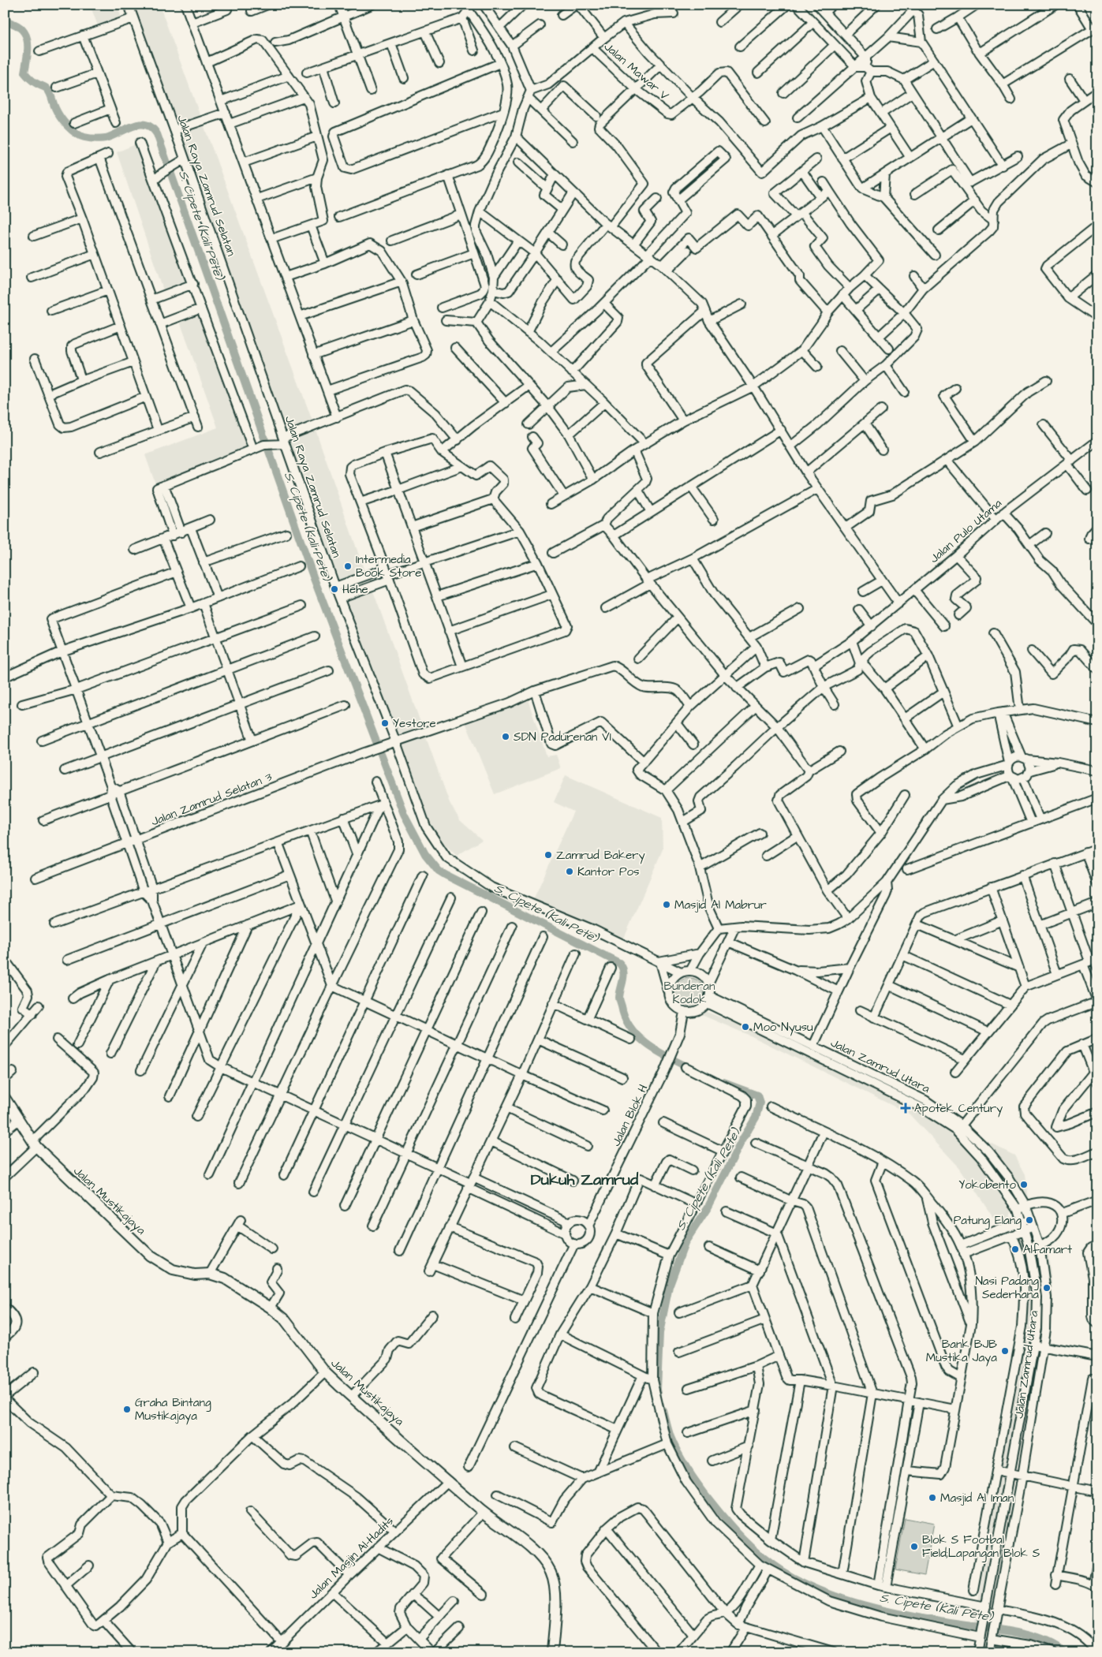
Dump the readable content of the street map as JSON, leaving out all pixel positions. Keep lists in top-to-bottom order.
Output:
{
  "streets": {
    "main road": ["Jalan Mustikajaya"],
    "street": [
      "Jalan Mawar V",
      "Jalan Raya Zamrud Selatan",
      "Jalan Pulo Utama",
      "Jalan Zamrud Selatan 3",
      "Jalan Zamrud Utara",
      "Jalan Blok H",
      "Jalan Masjin Al-Hadits"
    ]
  },
  "crossings": [
    ["Jalan Raya Zamrud Selatan", "Jalan Zamrud Selatan 3"],
    ["Jalan Raya Zamrud Selatan", "Jalan Zamrud Utara"],
    ["Jalan Raya Zamrud Selatan", "Jalan Blok H"],
    ["Jalan Zamrud Utara", "Jalan Blok H"],
    ["Jalan Mustikajaya", "Jalan Masjin Al-Hadits"]
  ],
  "districts": ["Dukuh Zamrud"],
  "water": ["S. Cipete (Kali Pete)"],
  "parks": ["Bunderan Kodok"],
  "places": {
    "other": [
      "Intermedia Book Store",
      "Hehe",
      "Yestore",
      "SDN Padurenan VI",
      "Zamrud Bakery",
      "Kantor Pos",
      "Masjid Al Mabrur",
      "Moo Nyusu",
      "Yokobento",
      "Patung Elang",
      "Alfamart",
      "Nasi Padang Sederhana",
      "Bank BJB Mustika Jaya",
      "Graha Bintang Mustikajaya",
      "Masjid Al Iman",
      "Blok S Footbal Field;Lapangan Blok S"
    ],
    "health": ["Apotek Century"]
  }
}
